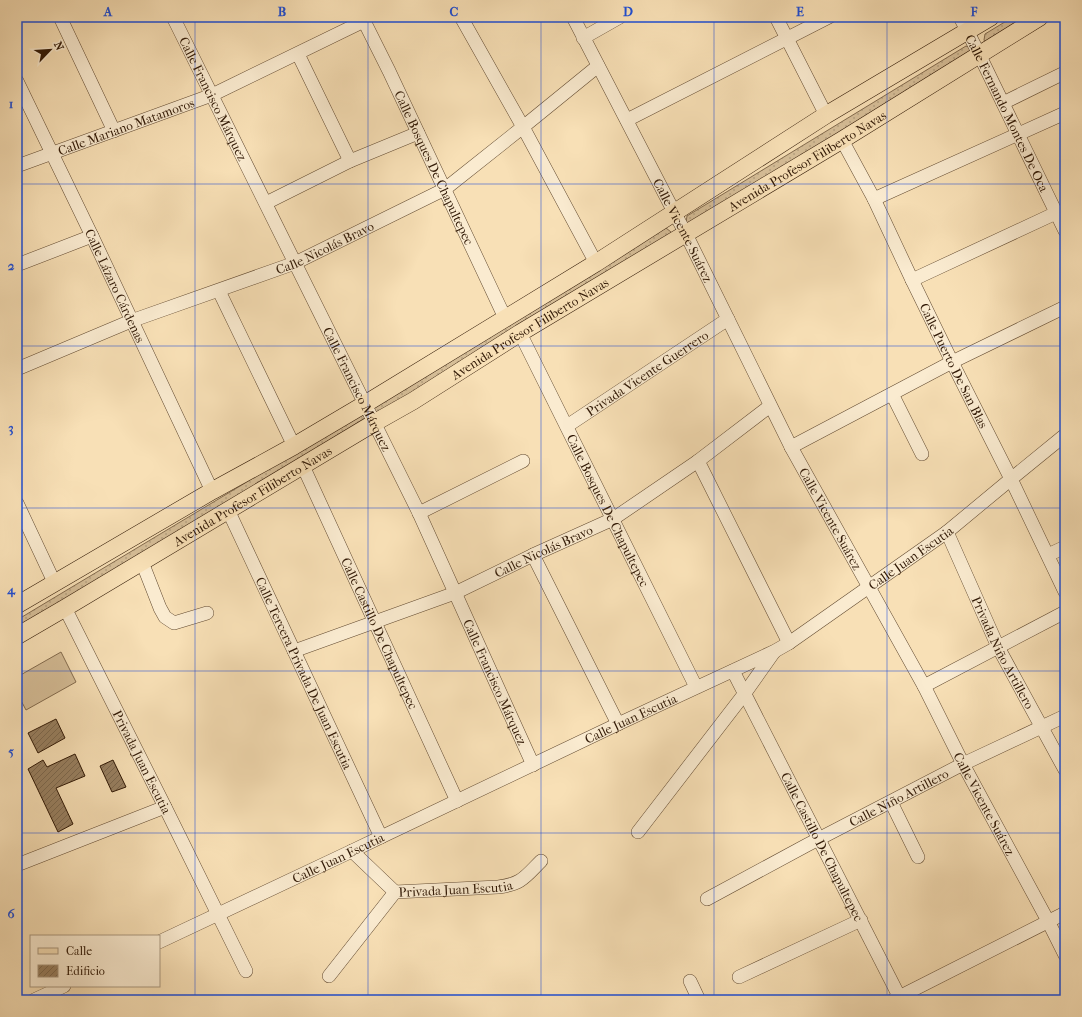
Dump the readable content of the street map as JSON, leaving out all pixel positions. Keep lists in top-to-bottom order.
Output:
{
  "streets": {
    "main road": ["Avenida Profesor Filiberto Navas"],
    "street": [
      "Calle Francisco Márquez",
      "Calle Fernando Montes De Oca",
      "Calle Mariano Matamoros",
      "Calle Bosques De Chapultepec",
      "Calle Vicente Suárez",
      "Calle Nicolás Bravo",
      "Calle Lázaro Cárdenas",
      "Calle Puerto De San Blas",
      "Privada Vicente Guerrero",
      "Calle Juan Escutia",
      "Calle Castillo De Chapultepec",
      "Privada Niño Artillero",
      "Calle Tercera Privada De Juan Escutia",
      "Privada Juan Escutia",
      "Calle Niño Artillero"
    ]
  },
  "crossings": [
    ["Calle Francisco Márquez", "Calle Mariano Matamoros"],
    ["Calle Francisco Márquez", "Avenida Profesor Filiberto Navas"],
    ["Calle Francisco Márquez", "Calle Nicolás Bravo"],
    ["Calle Francisco Márquez", "Calle Juan Escutia"],
    ["Calle Fernando Montes De Oca", "Avenida Profesor Filiberto Navas"],
    ["Calle Mariano Matamoros", "Calle Bosques De Chapultepec"],
    ["Calle Mariano Matamoros", "Calle Lázaro Cárdenas"],
    ["Avenida Profesor Filiberto Navas", "Calle Bosques De Chapultepec"],
    ["Avenida Profesor Filiberto Navas", "Calle Vicente Suárez"],
    ["Avenida Profesor Filiberto Navas", "Calle Lázaro Cárdenas"],
    ["Avenida Profesor Filiberto Navas", "Calle Puerto De San Blas"],
    ["Avenida Profesor Filiberto Navas", "Calle Castillo De Chapultepec"],
    ["Avenida Profesor Filiberto Navas", "Calle Tercera Privada De Juan Escutia"],
    ["Avenida Profesor Filiberto Navas", "Privada Juan Escutia"],
    ["Calle Bosques De Chapultepec", "Calle Nicolás Bravo"],
    ["Calle Bosques De Chapultepec", "Privada Vicente Guerrero"],
    ["Calle Bosques De Chapultepec", "Calle Juan Escutia"],
    ["Calle Vicente Suárez", "Calle Nicolás Bravo"],
    ["Calle Vicente Suárez", "Privada Vicente Guerrero"],
    ["Calle Vicente Suárez", "Calle Juan Escutia"],
    ["Calle Vicente Suárez", "Calle Niño Artillero"],
    ["Calle Nicolás Bravo", "Calle Lázaro Cárdenas"],
    ["Calle Nicolás Bravo", "Calle Castillo De Chapultepec"],
    ["Calle Nicolás Bravo", "Calle Tercera Privada De Juan Escutia"],
    ["Calle Puerto De San Blas", "Calle Juan Escutia"],
    ["Calle Juan Escutia", "Calle Castillo De Chapultepec"],
    ["Calle Juan Escutia", "Privada Niño Artillero"],
    ["Calle Juan Escutia", "Calle Tercera Privada De Juan Escutia"],
    ["Calle Juan Escutia", "Privada Juan Escutia"],
    ["Calle Castillo De Chapultepec", "Calle Niño Artillero"],
    ["Privada Niño Artillero", "Calle Niño Artillero"]
  ],
  "legend": ["Calle", "Edificio"],
  "north": "top right",
  "grid": {
    "columns": [
      "A",
      "B",
      "C",
      "D",
      "E",
      "F"
    ],
    "rows": [
      "1",
      "2",
      "3",
      "4",
      "5",
      "6"
    ]
  }
}
